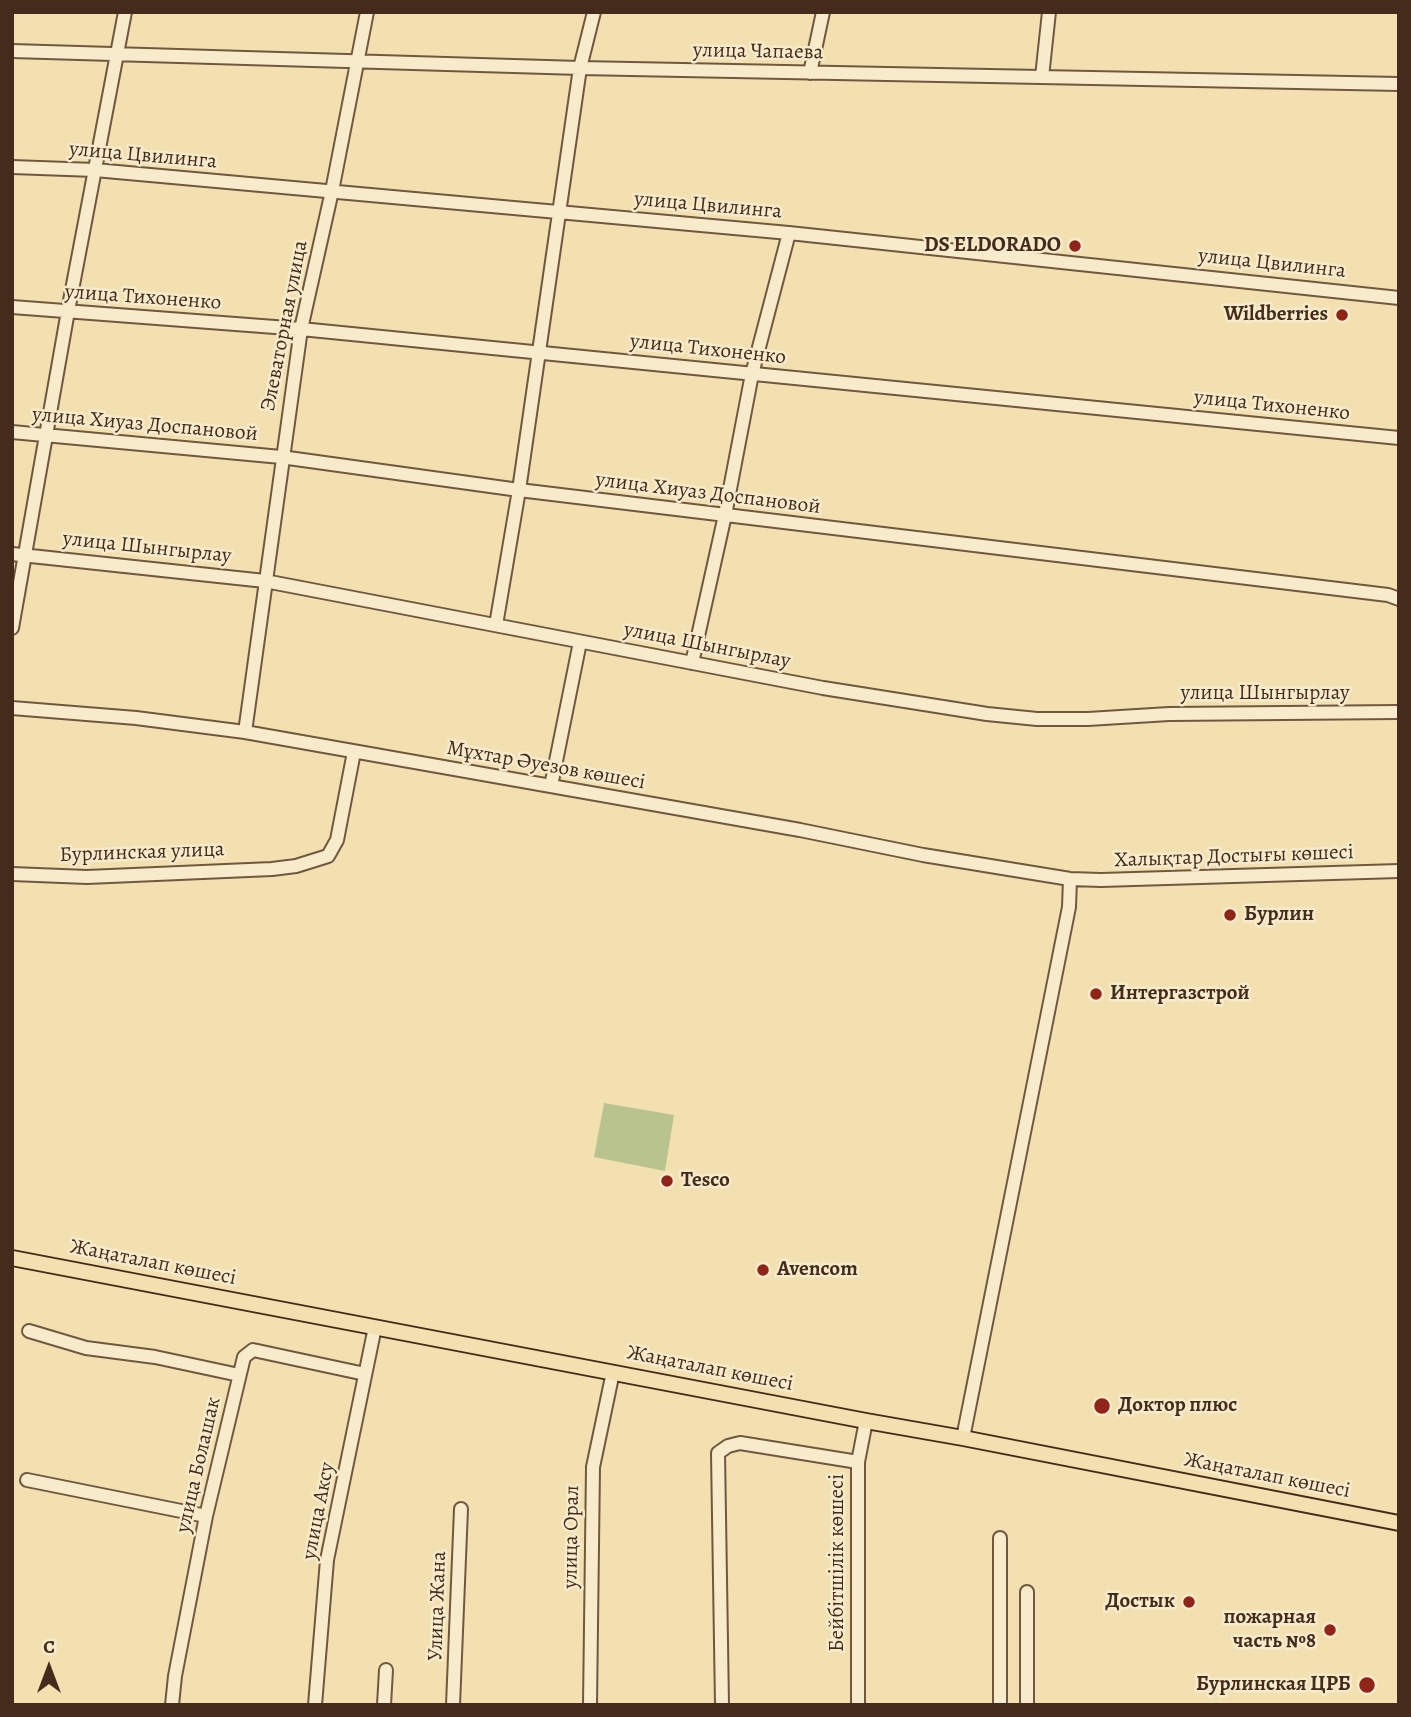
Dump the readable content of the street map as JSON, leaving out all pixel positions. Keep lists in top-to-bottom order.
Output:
{
  "streets": {
    "main road": ["Жаңаталап көшесі"],
    "street": [
      "улица Чапаева",
      "улица Цвилинга",
      "улица Тихоненко",
      "Элеваторная улица",
      "улица Хиуаз Доспановой",
      "улица Шынгырлау",
      "Мұхтар Әуезов көшесі",
      "Бурлинская улица",
      "Халықтар Достығы көшесі",
      "улица Болашак",
      "улица Аксу",
      "улица Орал",
      "Бейбітшілік көшесі",
      "Улица Жана"
    ]
  },
  "crossings": [
    ["улица Чапаева", "Элеваторная улица"],
    ["улица Цвилинга", "Элеваторная улица"],
    ["улица Тихоненко", "Элеваторная улица"],
    ["Элеваторная улица", "улица Хиуаз Доспановой"],
    ["Элеваторная улица", "улица Шынгырлау"],
    ["Элеваторная улица", "Мұхтар Әуезов көшесі"],
    ["Мұхтар Әуезов көшесі", "Бурлинская улица"],
    ["Мұхтар Әуезов көшесі", "Халықтар Достығы көшесі"],
    ["Жаңаталап көшесі", "улица Аксу"],
    ["Жаңаталап көшесі", "улица Орал"],
    ["Жаңаталап көшесі", "Бейбітшілік көшесі"],
    ["улица Болашак", "улица Аксу"]
  ],
  "places": [
    "DS ELDORADO",
    "Wildberries",
    "Бурлин",
    "Интергазстрой",
    "Tesco",
    "Avencom",
    "Доктор плюс",
    "Достык",
    "пожарная часть №8",
    "Бурлинская ЦРБ"
  ],
  "north": "top"
}
